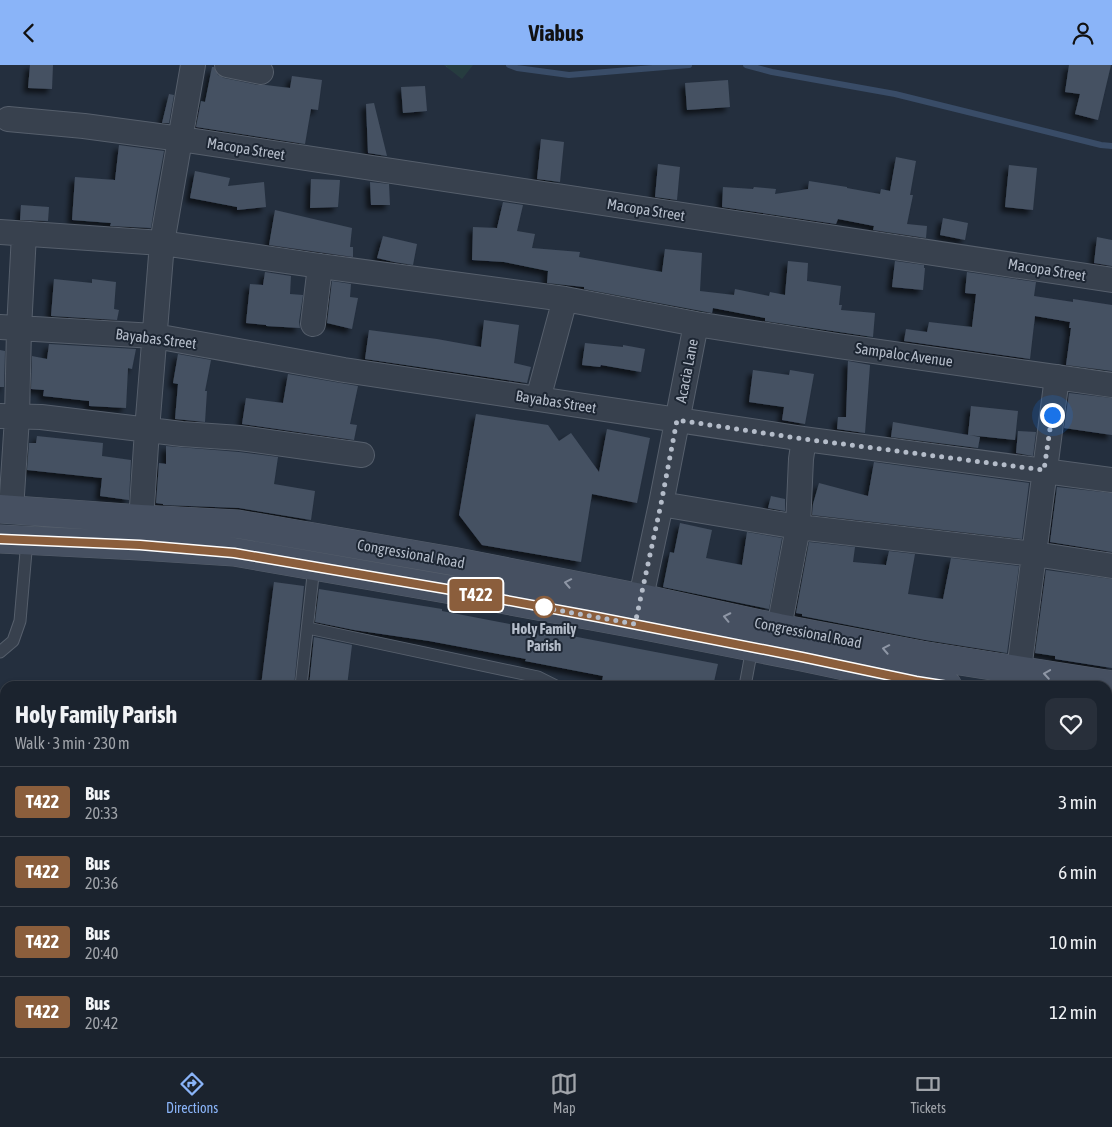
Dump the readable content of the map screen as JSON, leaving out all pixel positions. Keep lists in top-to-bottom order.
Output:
{
  "streets": {
    "main road": ["Congressional Road"],
    "street": [
      "Macopa Street",
      "Bayabas Street",
      "Sampaloc Avenue",
      "Acacia Lane"
    ]
  },
  "crossings": [
    ["Bayabas Street", "Acacia Lane"],
    ["Sampaloc Avenue", "Acacia Lane"],
    ["Acacia Lane", "Congressional Road"]
  ],
  "places": ["Holy Family Parish"],
  "lines": ["bus line T422"],
  "page": {
    "header": "Viabus",
    "on_map": "T422",
    "heading": ["Holy Family Parish", "Walk · 3 min · 230 m"],
    "list": [
      {
        "mark": "T422",
        "name": "Bus",
        "note": "20:33",
        "value": "3 min"
      },
      {
        "mark": "T422",
        "name": "Bus",
        "note": "20:36",
        "value": "6 min"
      },
      {
        "mark": "T422",
        "name": "Bus",
        "note": "20:40",
        "value": "10 min"
      },
      {
        "mark": "T422",
        "name": "Bus",
        "note": "20:42",
        "value": "12 min"
      }
    ],
    "tabs": ["Directions", "Map", "Tickets"]
  }
}
